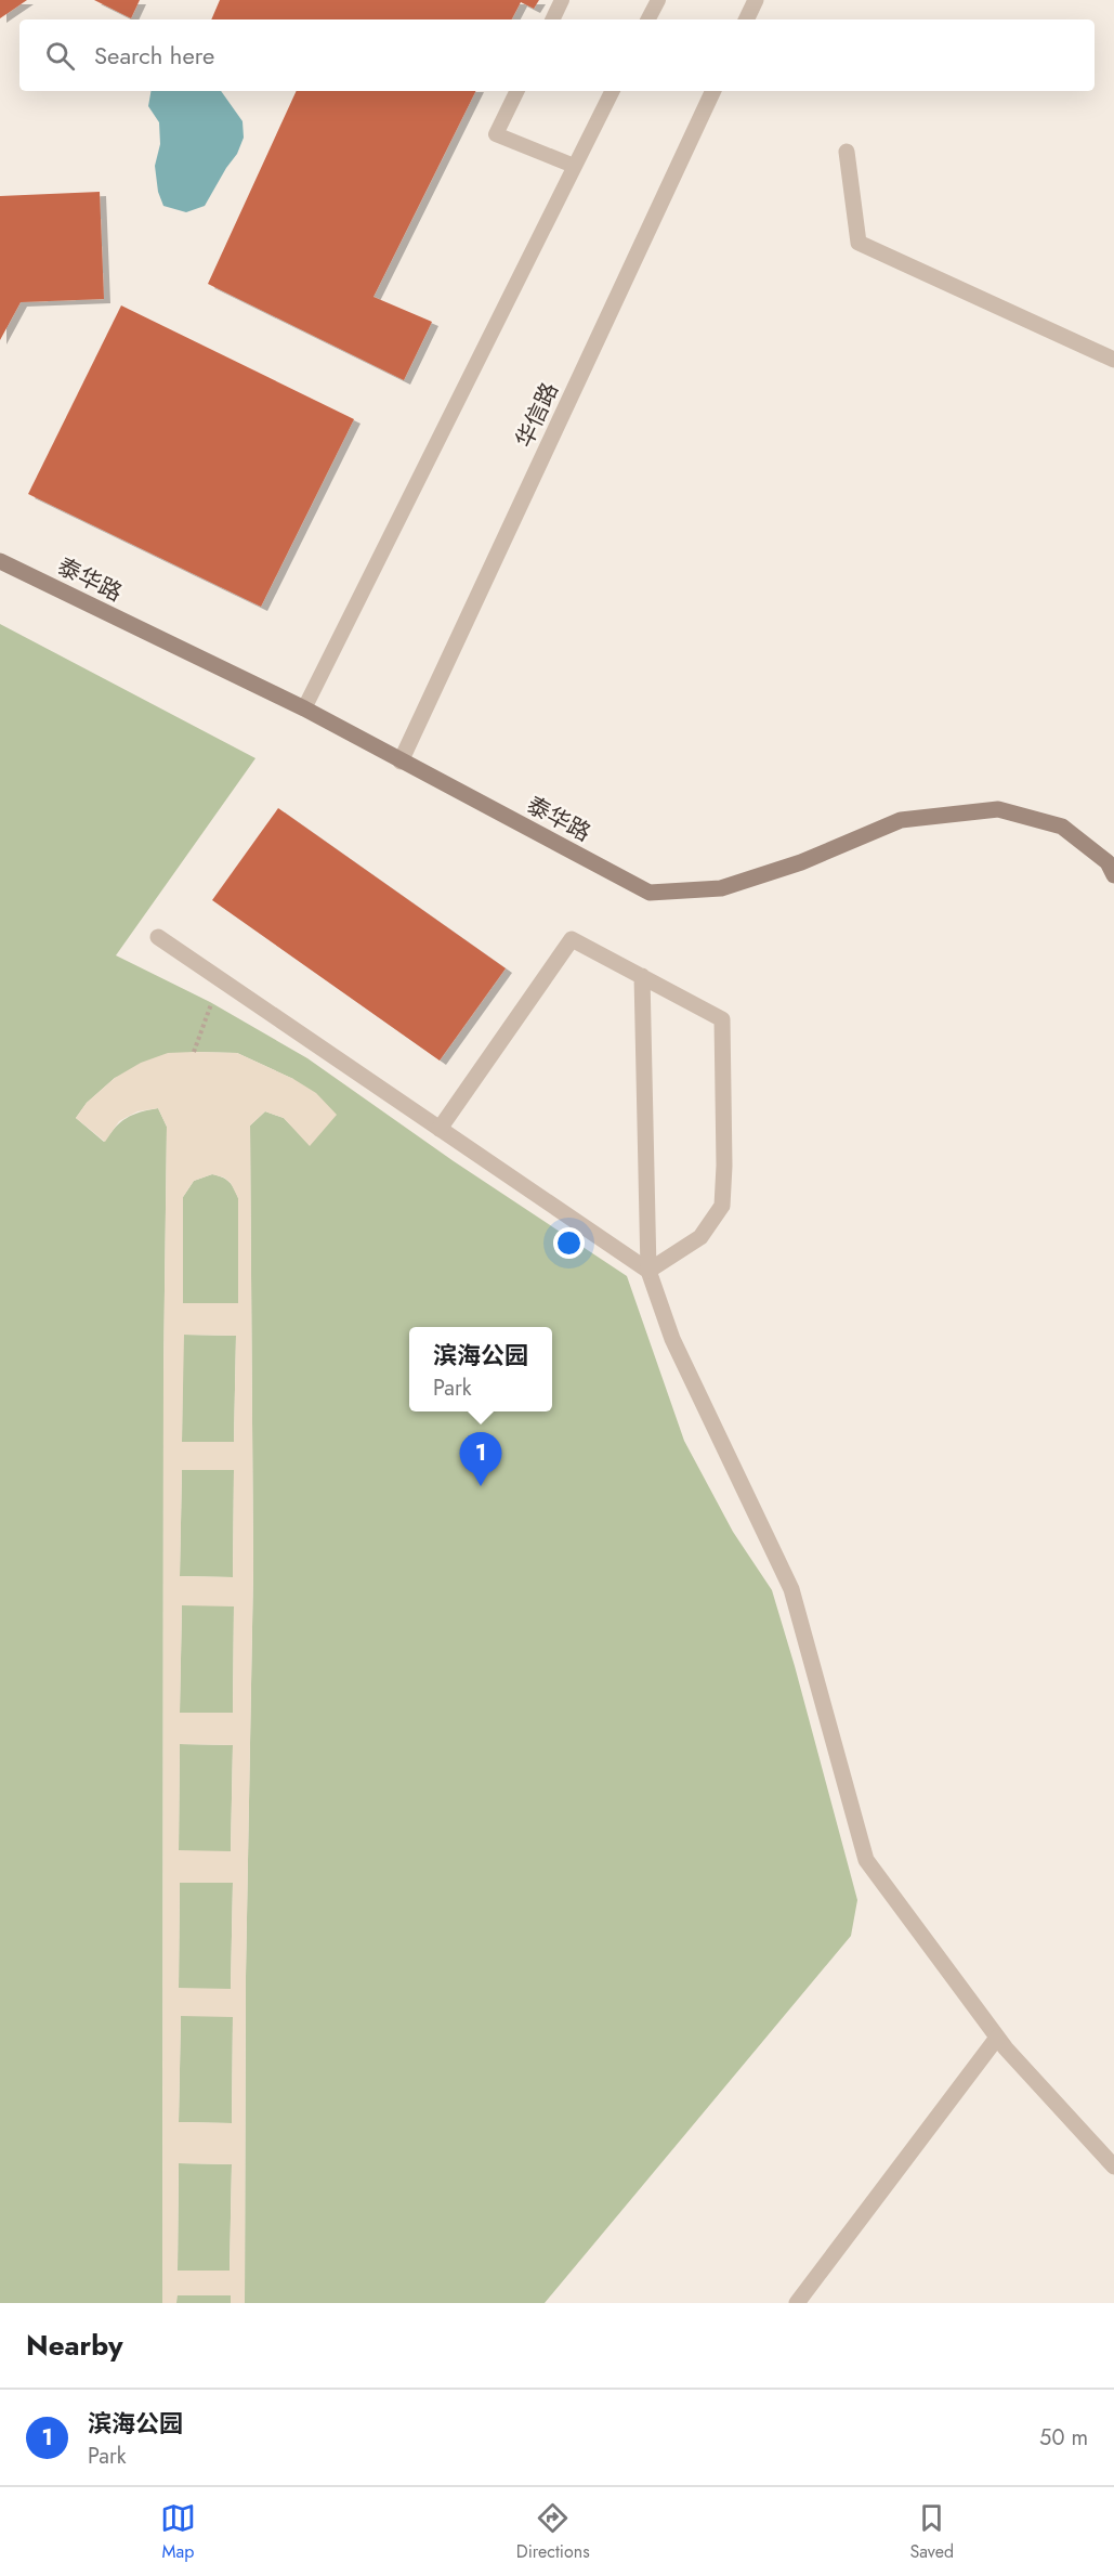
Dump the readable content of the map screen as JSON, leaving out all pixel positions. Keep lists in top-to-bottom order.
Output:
{
  "streets": {
    "street": ["华信路", "泰华路"]
  },
  "crossings": [
    ["华信路", "泰华路"]
  ],
  "page": {
    "search": "Search here",
    "popup": ["滨海公园", "Park"],
    "pins": "1",
    "heading": "Nearby",
    "list": [
      {
        "mark": "1",
        "name": "滨海公园",
        "note": "Park",
        "value": "50 m"
      }
    ],
    "nav": ["Map", "Directions", "Saved"]
  }
}
